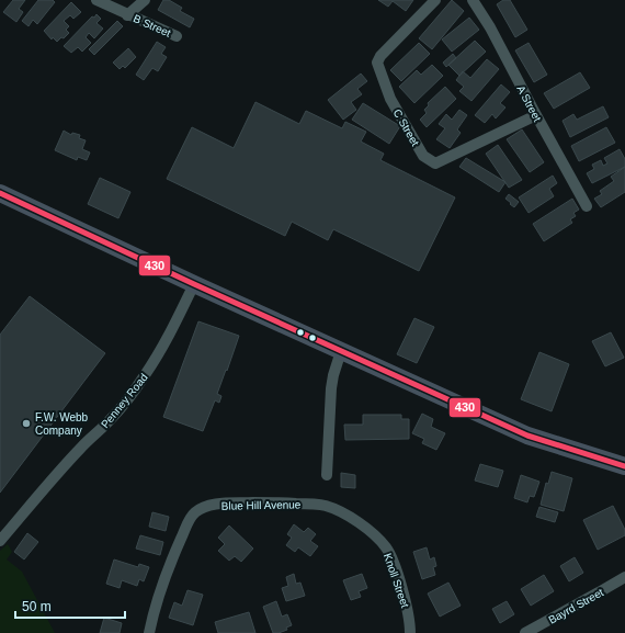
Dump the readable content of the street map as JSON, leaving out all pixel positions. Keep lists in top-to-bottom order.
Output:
{
  "streets": {
    "street": [
      "B Street",
      "A Street",
      "C Street",
      "Penney Road",
      "Blue Hill Avenue",
      "Knoll Street",
      "Bayrd Street"
    ]
  },
  "crossings": [
    ["A Street", "C Street"],
    ["Blue Hill Avenue", "Knoll Street"]
  ],
  "places": ["F.W. Webb Company"],
  "lines": ["transit line 430"],
  "scale_bar": "50 m"
}
